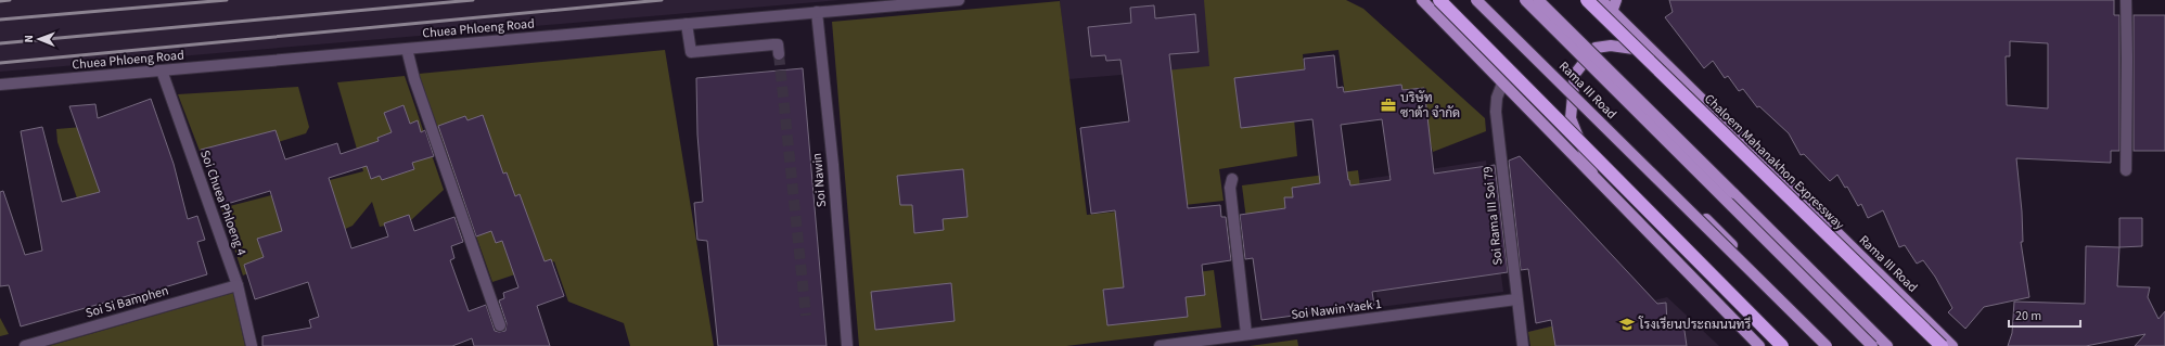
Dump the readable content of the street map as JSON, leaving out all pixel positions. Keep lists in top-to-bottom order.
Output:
{
  "streets": {
    "highway": ["Chaloem Mahanakhon Expressway"],
    "main road": ["Rama III Road"],
    "street": [
      "Chuea Phloeng Road",
      "Soi Nawin",
      "Soi Chuea Phloeng 4",
      "Soi Rama III Soi 79",
      "Soi Si Bamphen",
      "Soi Nawin Yaek 1"
    ]
  },
  "crossings": [
    ["Chuea Phloeng Road", "Soi Nawin"],
    ["Chuea Phloeng Road", "Soi Chuea Phloeng 4"],
    ["Soi Chuea Phloeng 4", "Soi Si Bamphen"],
    ["Soi Rama III Soi 79", "Soi Nawin Yaek 1"]
  ],
  "places": {
    "office": ["บริษัท ซาต้า จำกัด"],
    "school or university": ["โรงเรียนประถมนนทรี"]
  },
  "scale_bar": "20 m",
  "north": "left"
}
